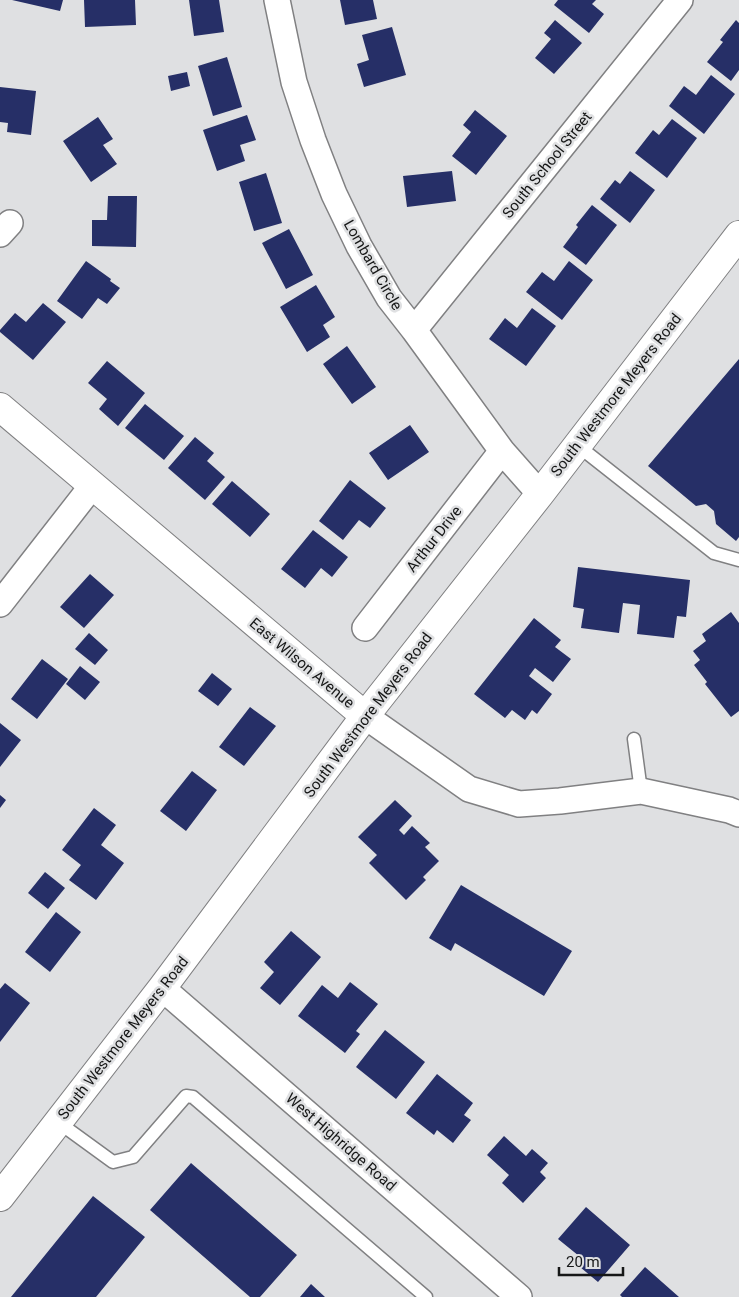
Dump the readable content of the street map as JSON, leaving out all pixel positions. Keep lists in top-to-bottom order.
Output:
{
  "streets": {
    "street": [
      "South School Street",
      "Lombard Circle",
      "South Westmore Meyers Road",
      "Arthur Drive",
      "East Wilson Avenue",
      "West Highridge Road"
    ]
  },
  "crossings": [
    ["South School Street", "Lombard Circle"],
    ["Lombard Circle", "South Westmore Meyers Road"],
    ["Lombard Circle", "Arthur Drive"],
    ["South Westmore Meyers Road", "East Wilson Avenue"],
    ["South Westmore Meyers Road", "West Highridge Road"]
  ],
  "scale_bar": "20 m"
}
